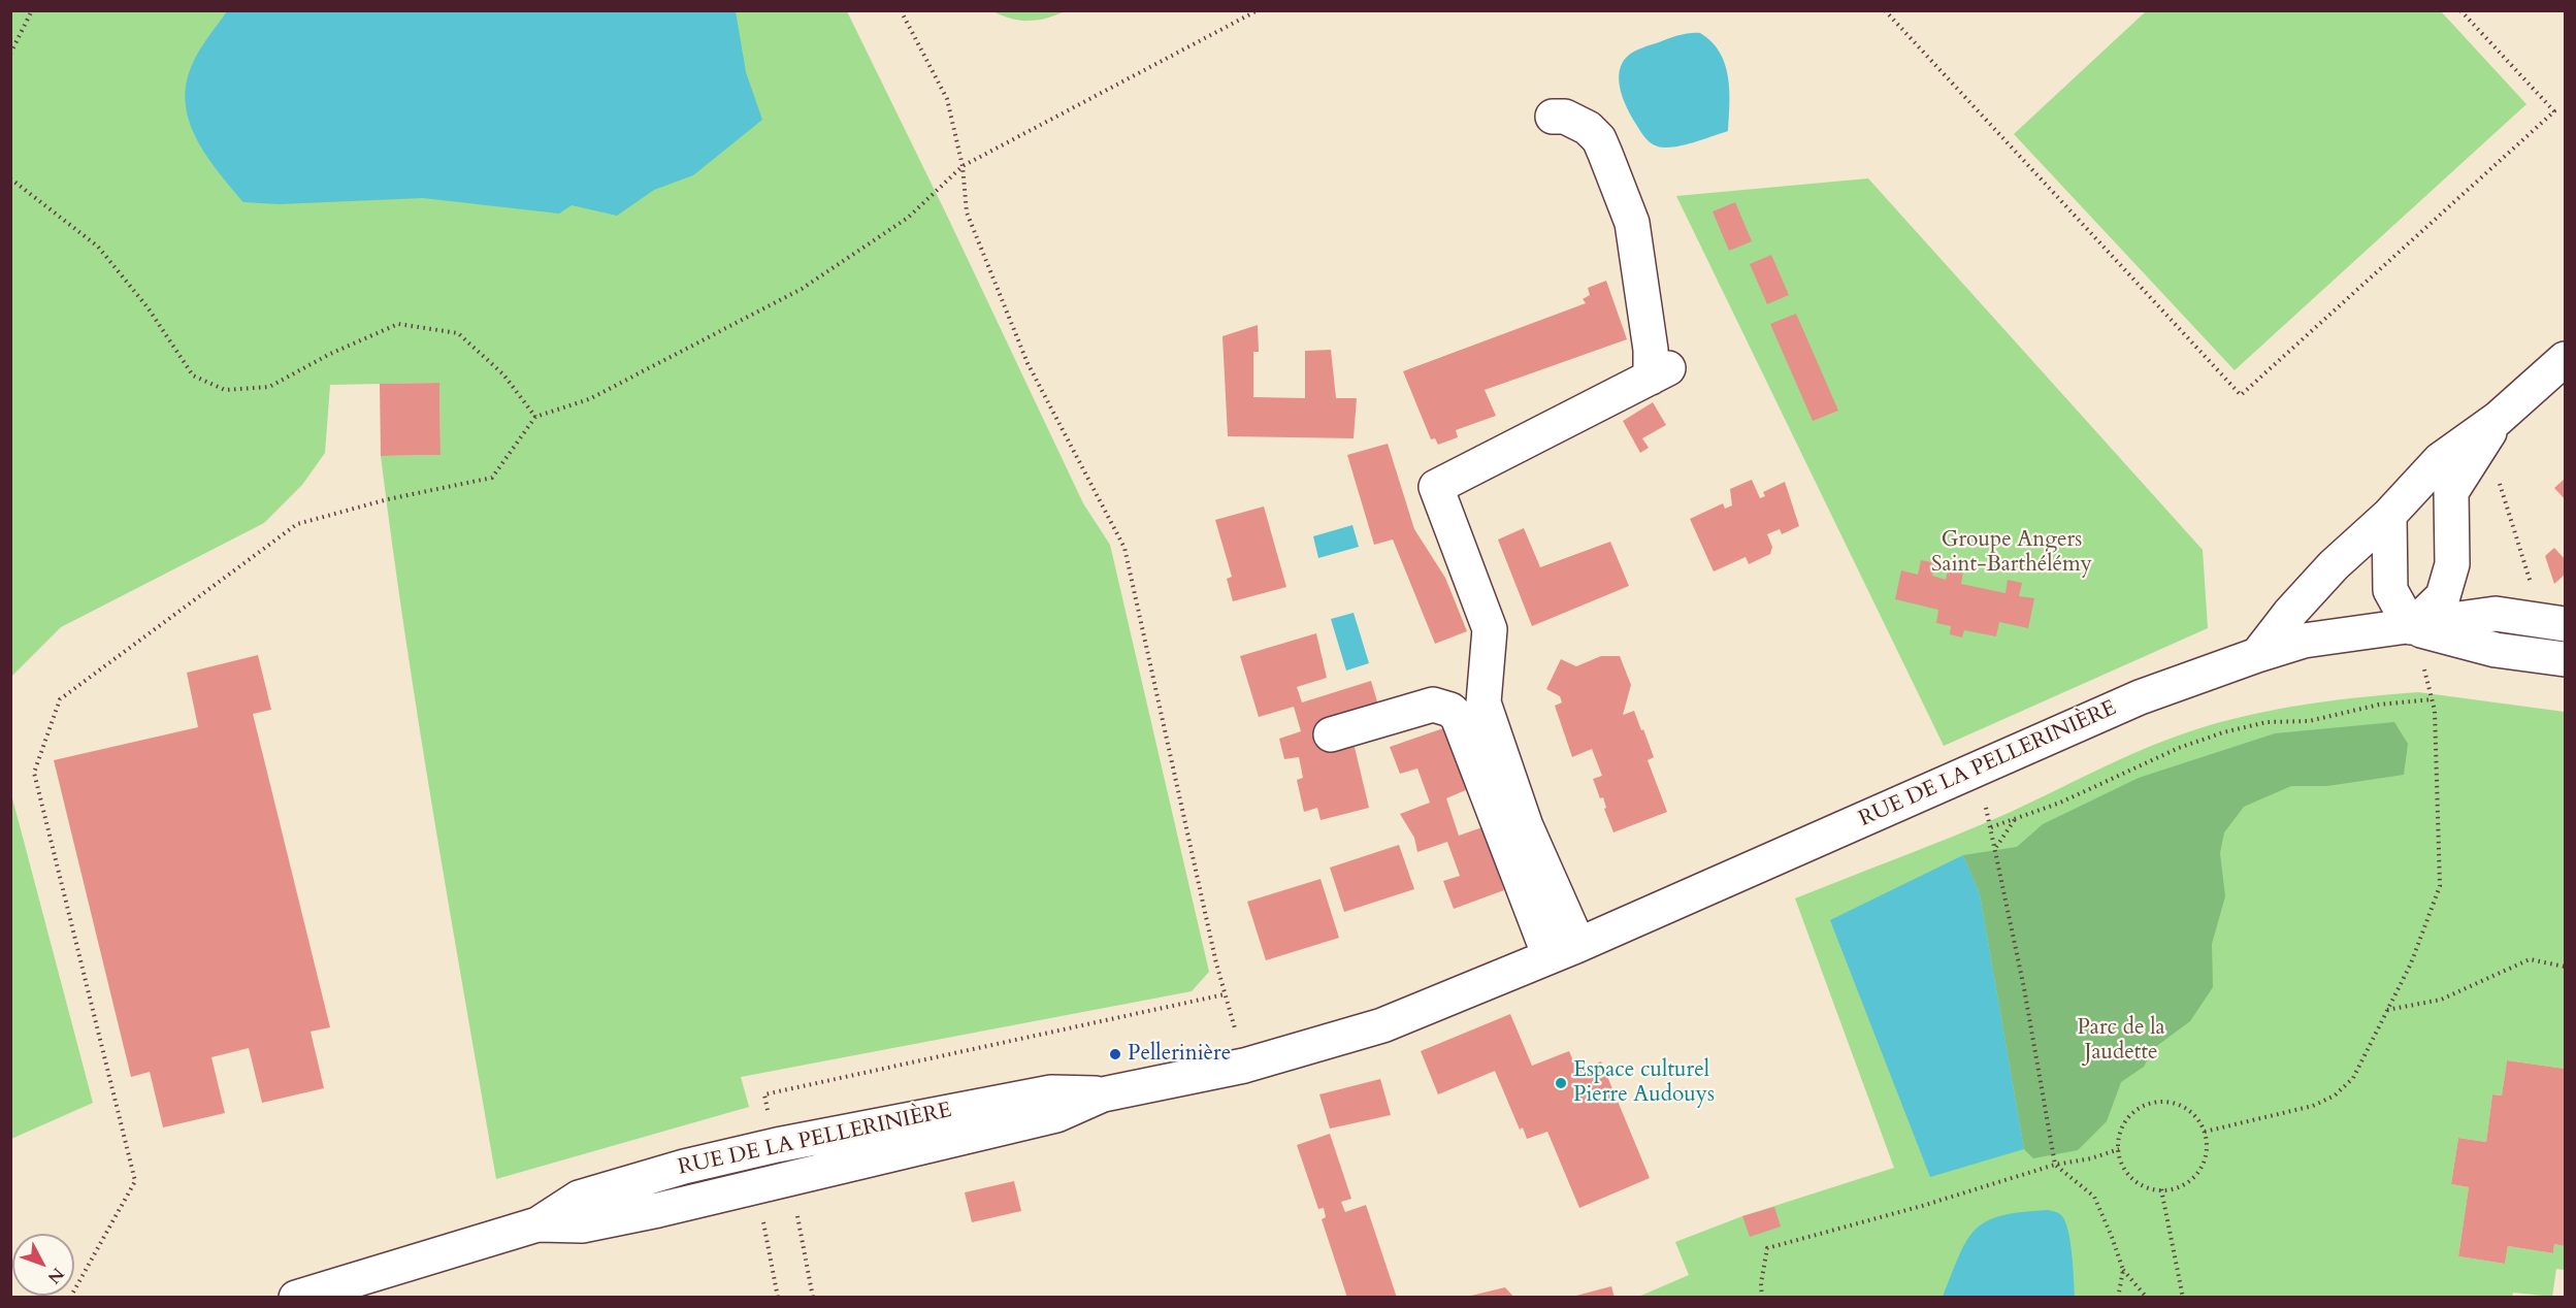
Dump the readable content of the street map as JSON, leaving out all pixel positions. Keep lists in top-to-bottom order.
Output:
{
  "streets": {
    "street": ["RUE DE LA PELLERINIÈRE"]
  },
  "parks": ["Groupe Angers Saint-Barthélémy", "Parc de la Jaudette"],
  "places": ["Pellerinière", "Espace culturel Pierre Audouys"],
  "north": "bottom right"
}
